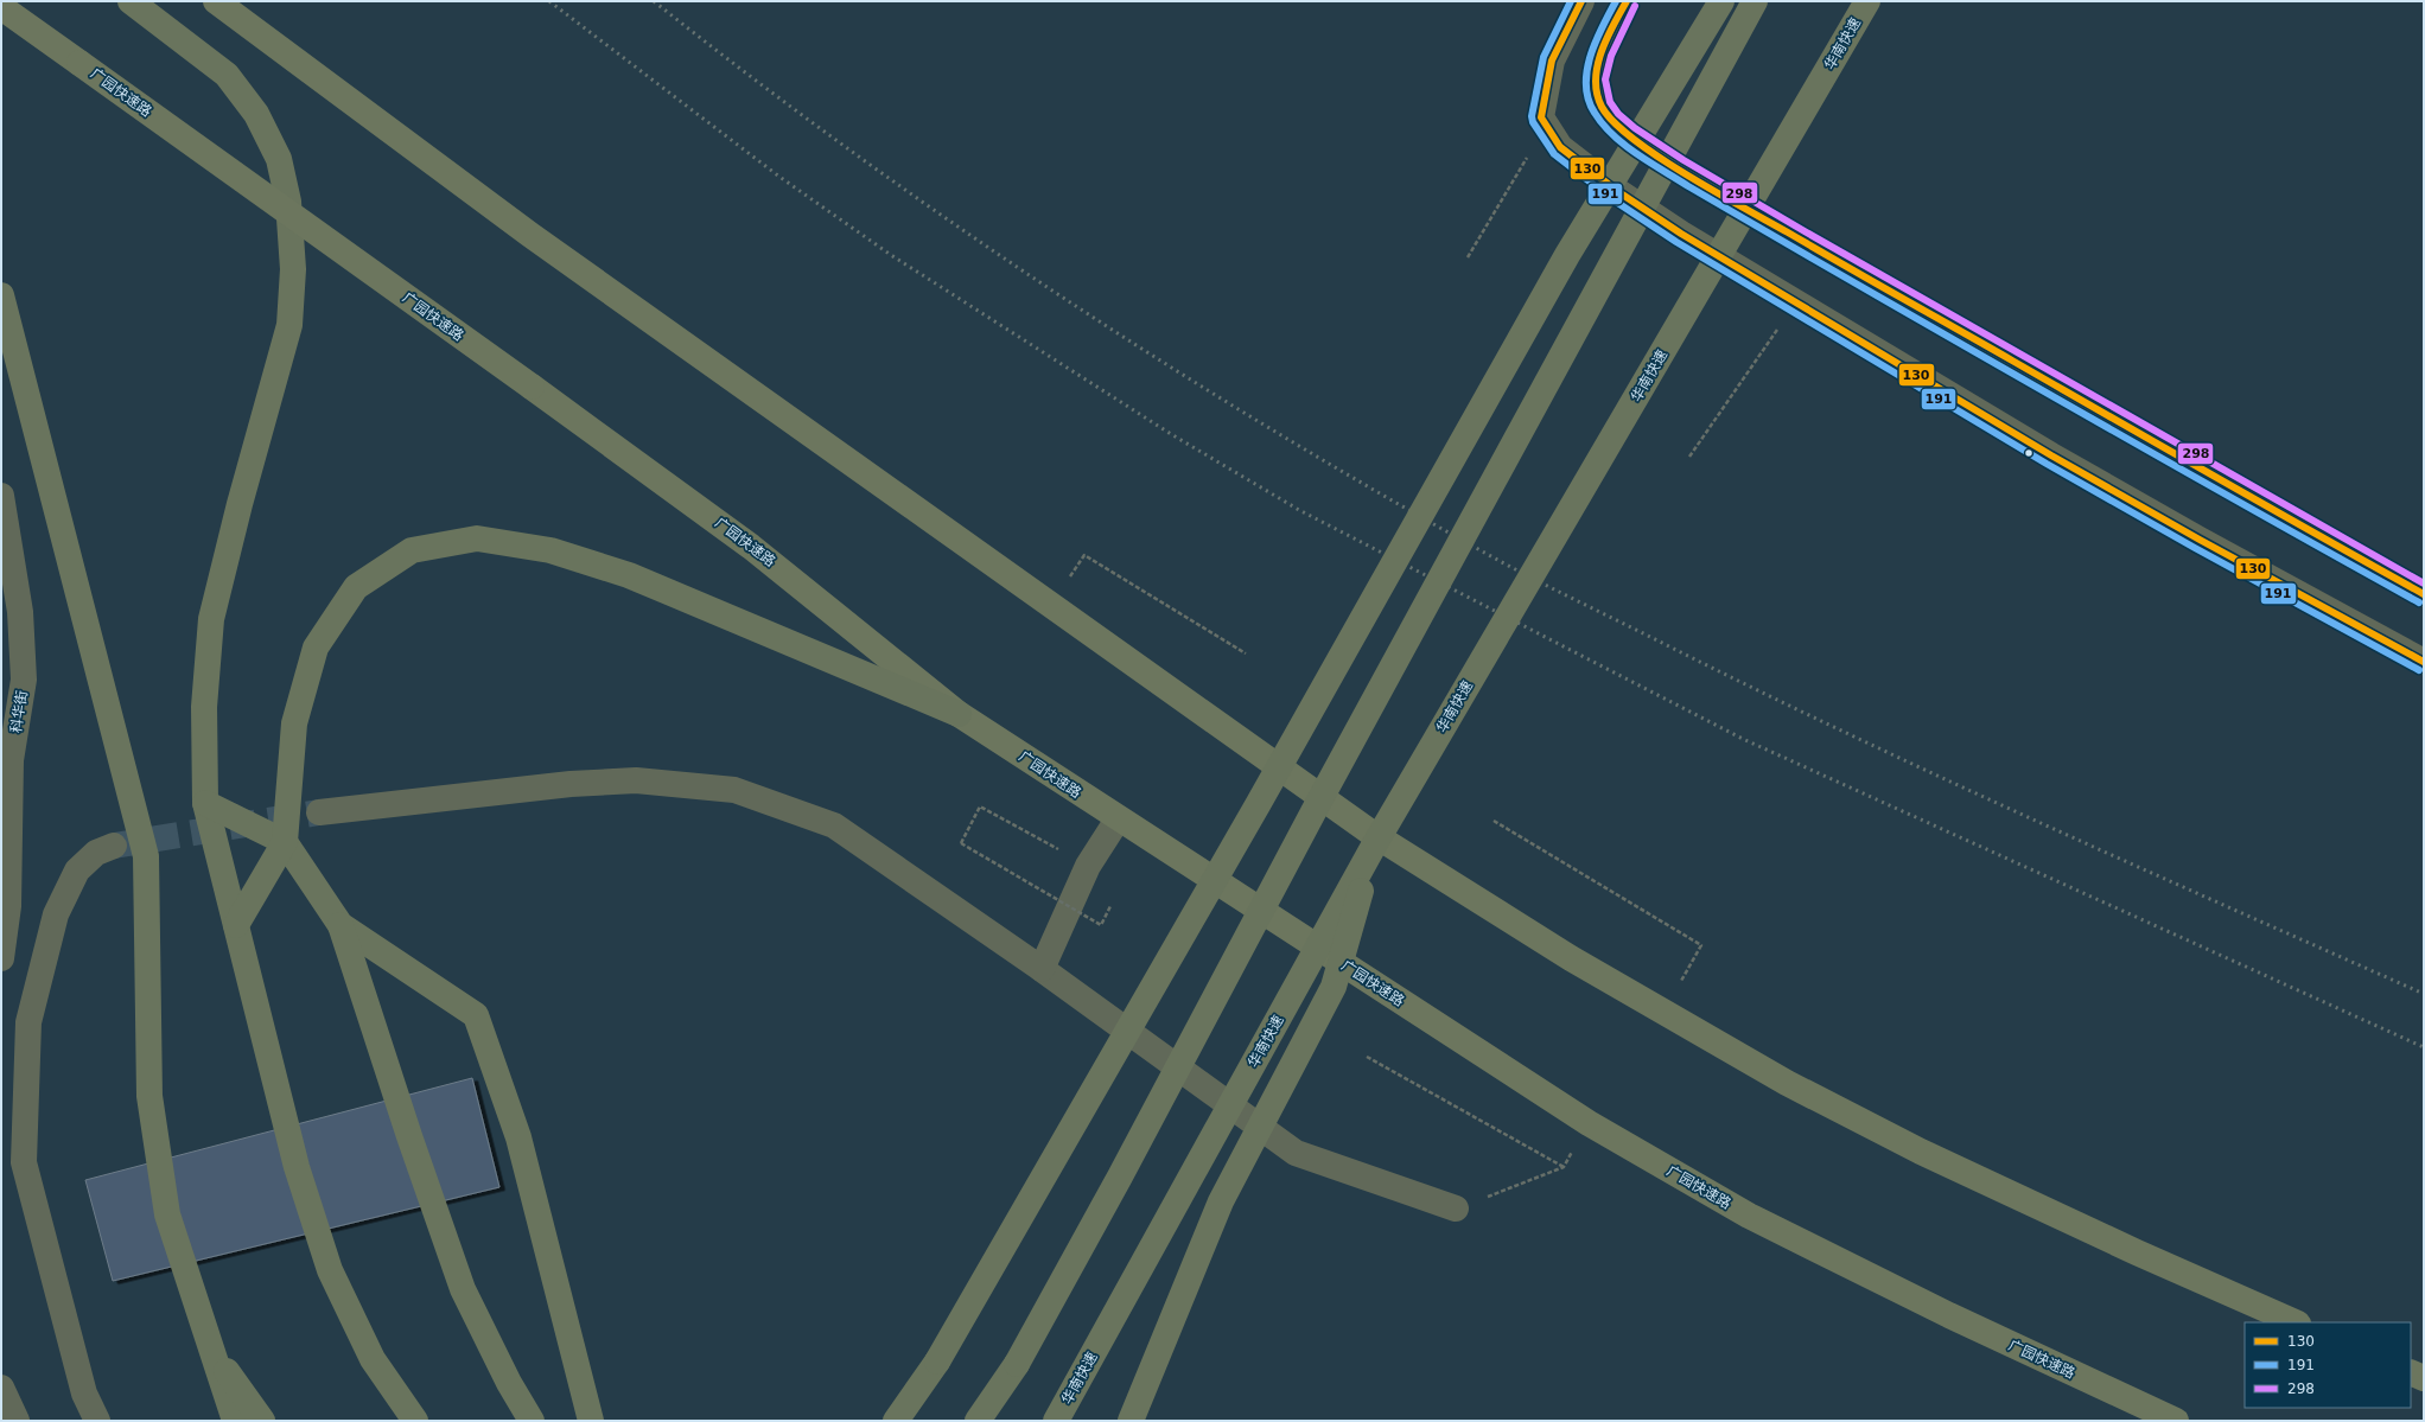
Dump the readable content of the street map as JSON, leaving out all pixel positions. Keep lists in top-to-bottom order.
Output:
{
  "streets": {
    "highway": ["华南快速", "广园快速路"],
    "street": ["科华街"]
  },
  "lines": ["transit line 130", "transit line 191", "transit line 298"],
  "legend": ["130", "191", "298"]
}
